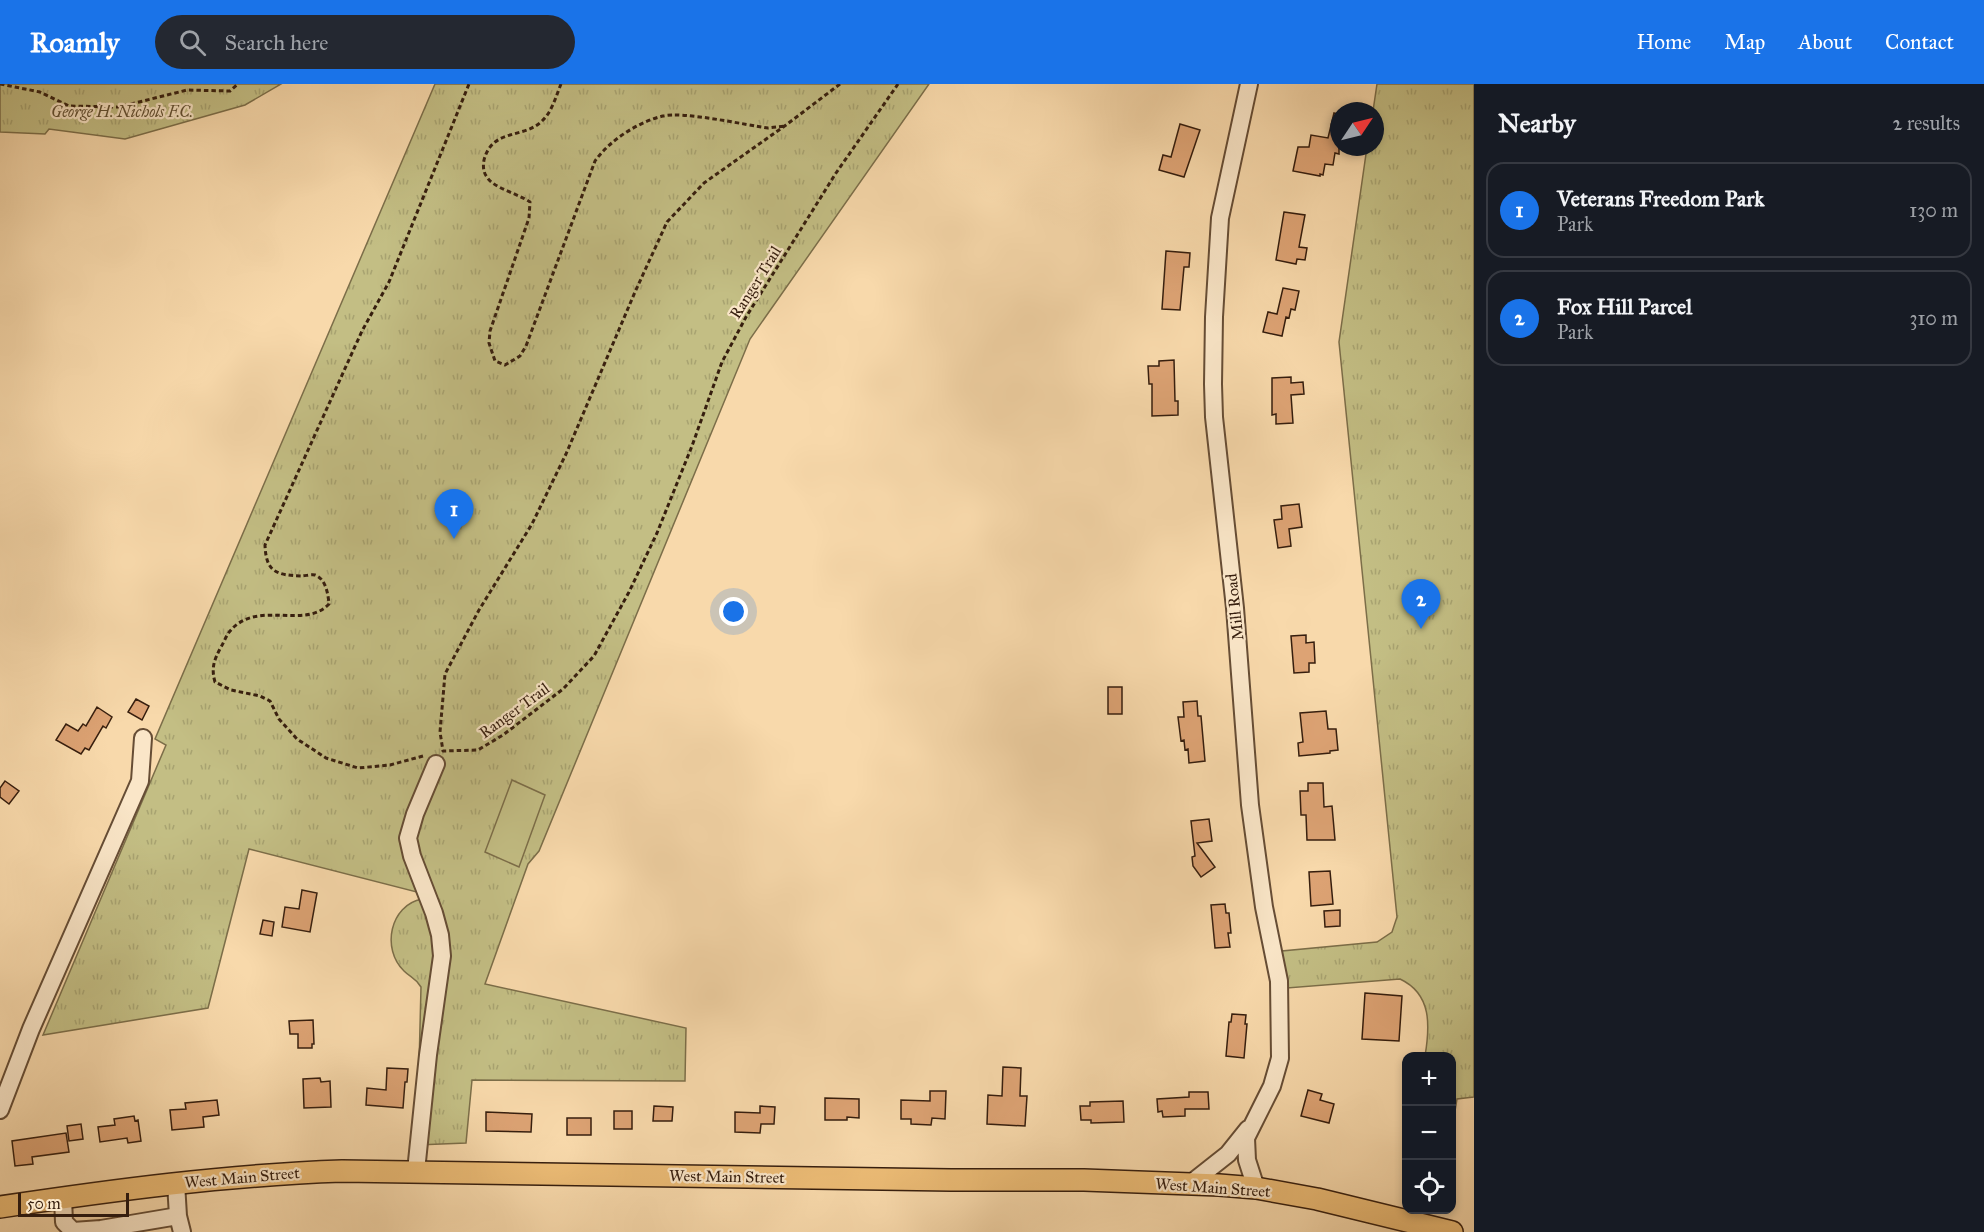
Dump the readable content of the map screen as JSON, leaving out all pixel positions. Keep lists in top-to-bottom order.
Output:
{
  "streets": {
    "main road": ["West Main Street"],
    "street": ["Mill Road"],
    "path": ["Ranger Trail"]
  },
  "crossings": [
    ["Mill Road", "West Main Street"]
  ],
  "parks": ["George H. Nichols F.C."],
  "scale_bar": "50 m",
  "north": "top right",
  "page": {
    "header": "Roamly",
    "search": "Search here",
    "nav": [
      "Home",
      "Map",
      "About",
      "Contact"
    ],
    "heading": ["Nearby", "2 results"],
    "list": [
      {
        "mark": "1",
        "name": "Veterans Freedom Park",
        "note": "Park",
        "value": "130 m"
      },
      {
        "mark": "2",
        "name": "Fox Hill Parcel",
        "note": "Park",
        "value": "310 m"
      }
    ],
    "pins": ["1", "2"],
    "map_buttons": ["+", "−"],
    "scale": "50 m"
  }
}
